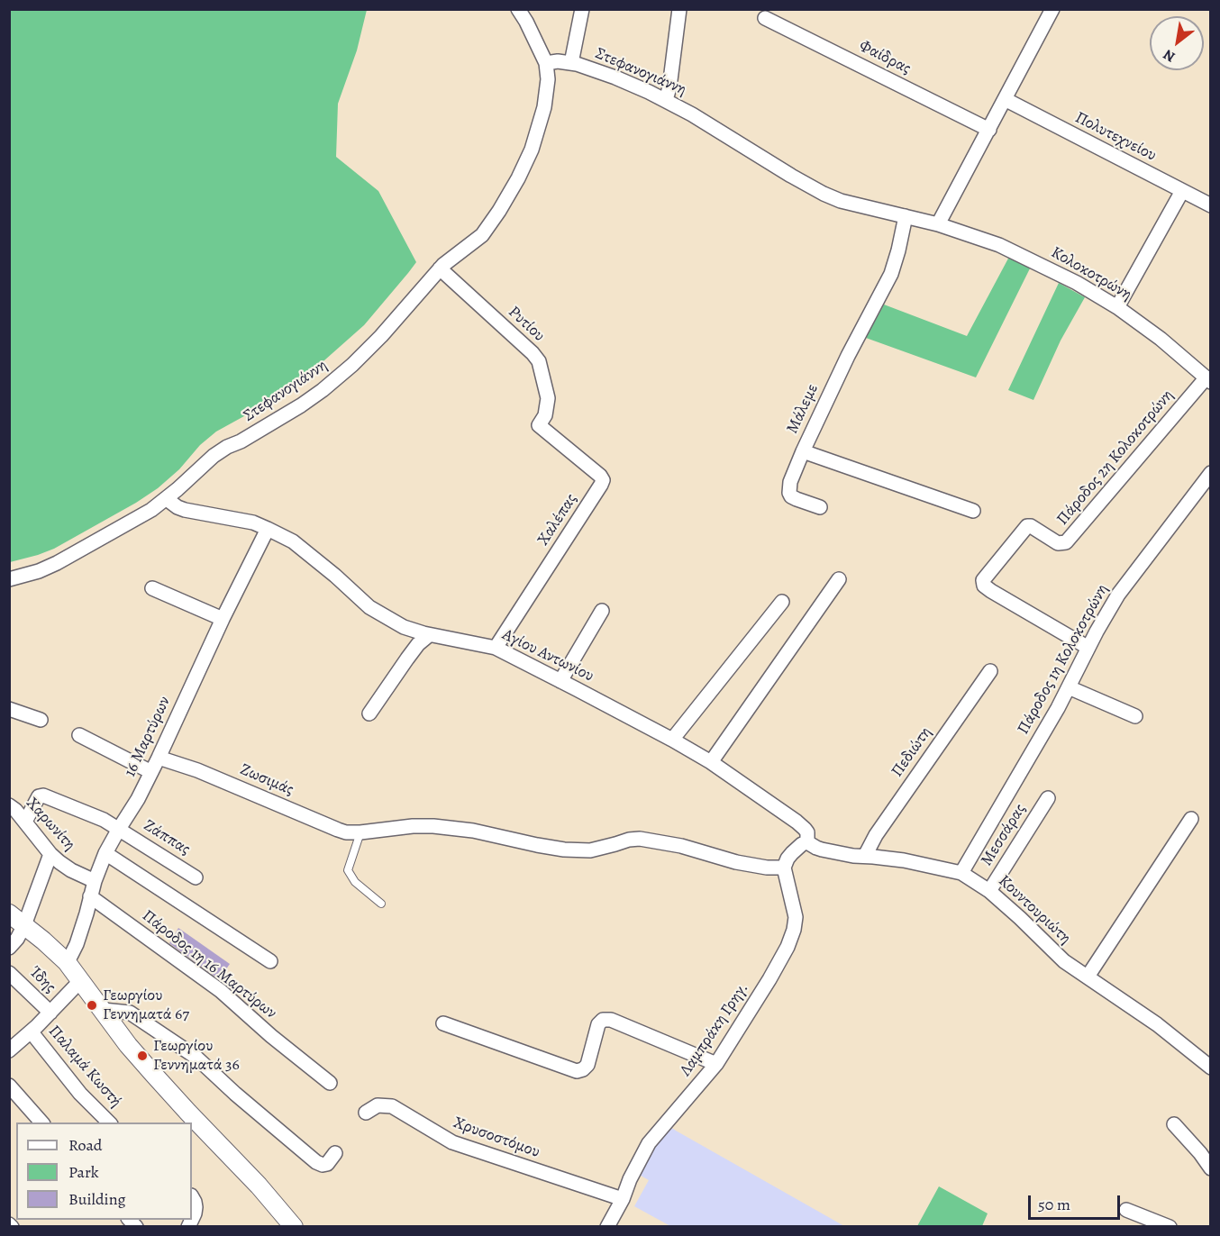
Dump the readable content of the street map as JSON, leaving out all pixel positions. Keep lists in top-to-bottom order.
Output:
{
  "streets": {
    "street": [
      "Φαίδρας",
      "Στεφανογιάννη",
      "Πολυτεχνείου",
      "Κολοκοτρώνη",
      "Ρυτίου",
      "Μάλεμε",
      "Πάροδος 2η Κολοκοτρώνη",
      "Χαλέπας",
      "Αγίου Αντωνίου",
      "Πάροδος 1η Κολοκοτρώνη",
      "16 Μαρτύρων",
      "Πεδιώτη",
      "Ζωσιμάς",
      "Χαρωνίτη",
      "Μεσσάρας",
      "Ζάππας",
      "Κουντουριώτη",
      "Πάροδος 1η 16 Μαρτύρων",
      "Ίδης",
      "Λαμπράκη Γρηγ.",
      "Παλαμά Κωστή",
      "Χρυσοστόμου"
    ]
  },
  "crossings": [
    ["Στεφανογιάννη", "Κολοκοτρώνη"],
    ["Στεφανογιάννη", "Ρυτίου"],
    ["Στεφανογιάννη", "Μάλεμε"],
    ["Στεφανογιάννη", "Αγίου Αντωνίου"],
    ["Κολοκοτρώνη", "Πάροδος 2η Κολοκοτρώνη"],
    ["Ρυτίου", "Χαλέπας"],
    ["Πάροδος 2η Κολοκοτρώνη", "Πάροδος 1η Κολοκοτρώνη"],
    ["Χαλέπας", "Αγίου Αντωνίου"],
    ["Αγίου Αντωνίου", "16 Μαρτύρων"],
    ["Αγίου Αντωνίου", "Κουντουριώτη"],
    ["Πάροδος 1η Κολοκοτρώνη", "Κουντουριώτη"],
    ["16 Μαρτύρων", "Ζωσιμάς"],
    ["16 Μαρτύρων", "Χαρωνίτη"],
    ["16 Μαρτύρων", "Ζάππας"],
    ["16 Μαρτύρων", "Πάροδος 1η 16 Μαρτύρων"],
    ["Πεδιώτη", "Κουντουριώτη"],
    ["Ζωσιμάς", "Λαμπράκη Γρηγ."],
    ["Χαρωνίτη", "Ζάππας"],
    ["Μεσσάρας", "Κουντουριώτη"],
    ["Λαμπράκη Γρηγ.", "Χρυσοστόμου"]
  ],
  "places": ["Γεωργίου Γεννηματά 67", "Γεωργίου Γεννηματά 36"],
  "legend": ["Road", "Park", "Building"],
  "scale_bar": "50 m",
  "north": "bottom left"
}
